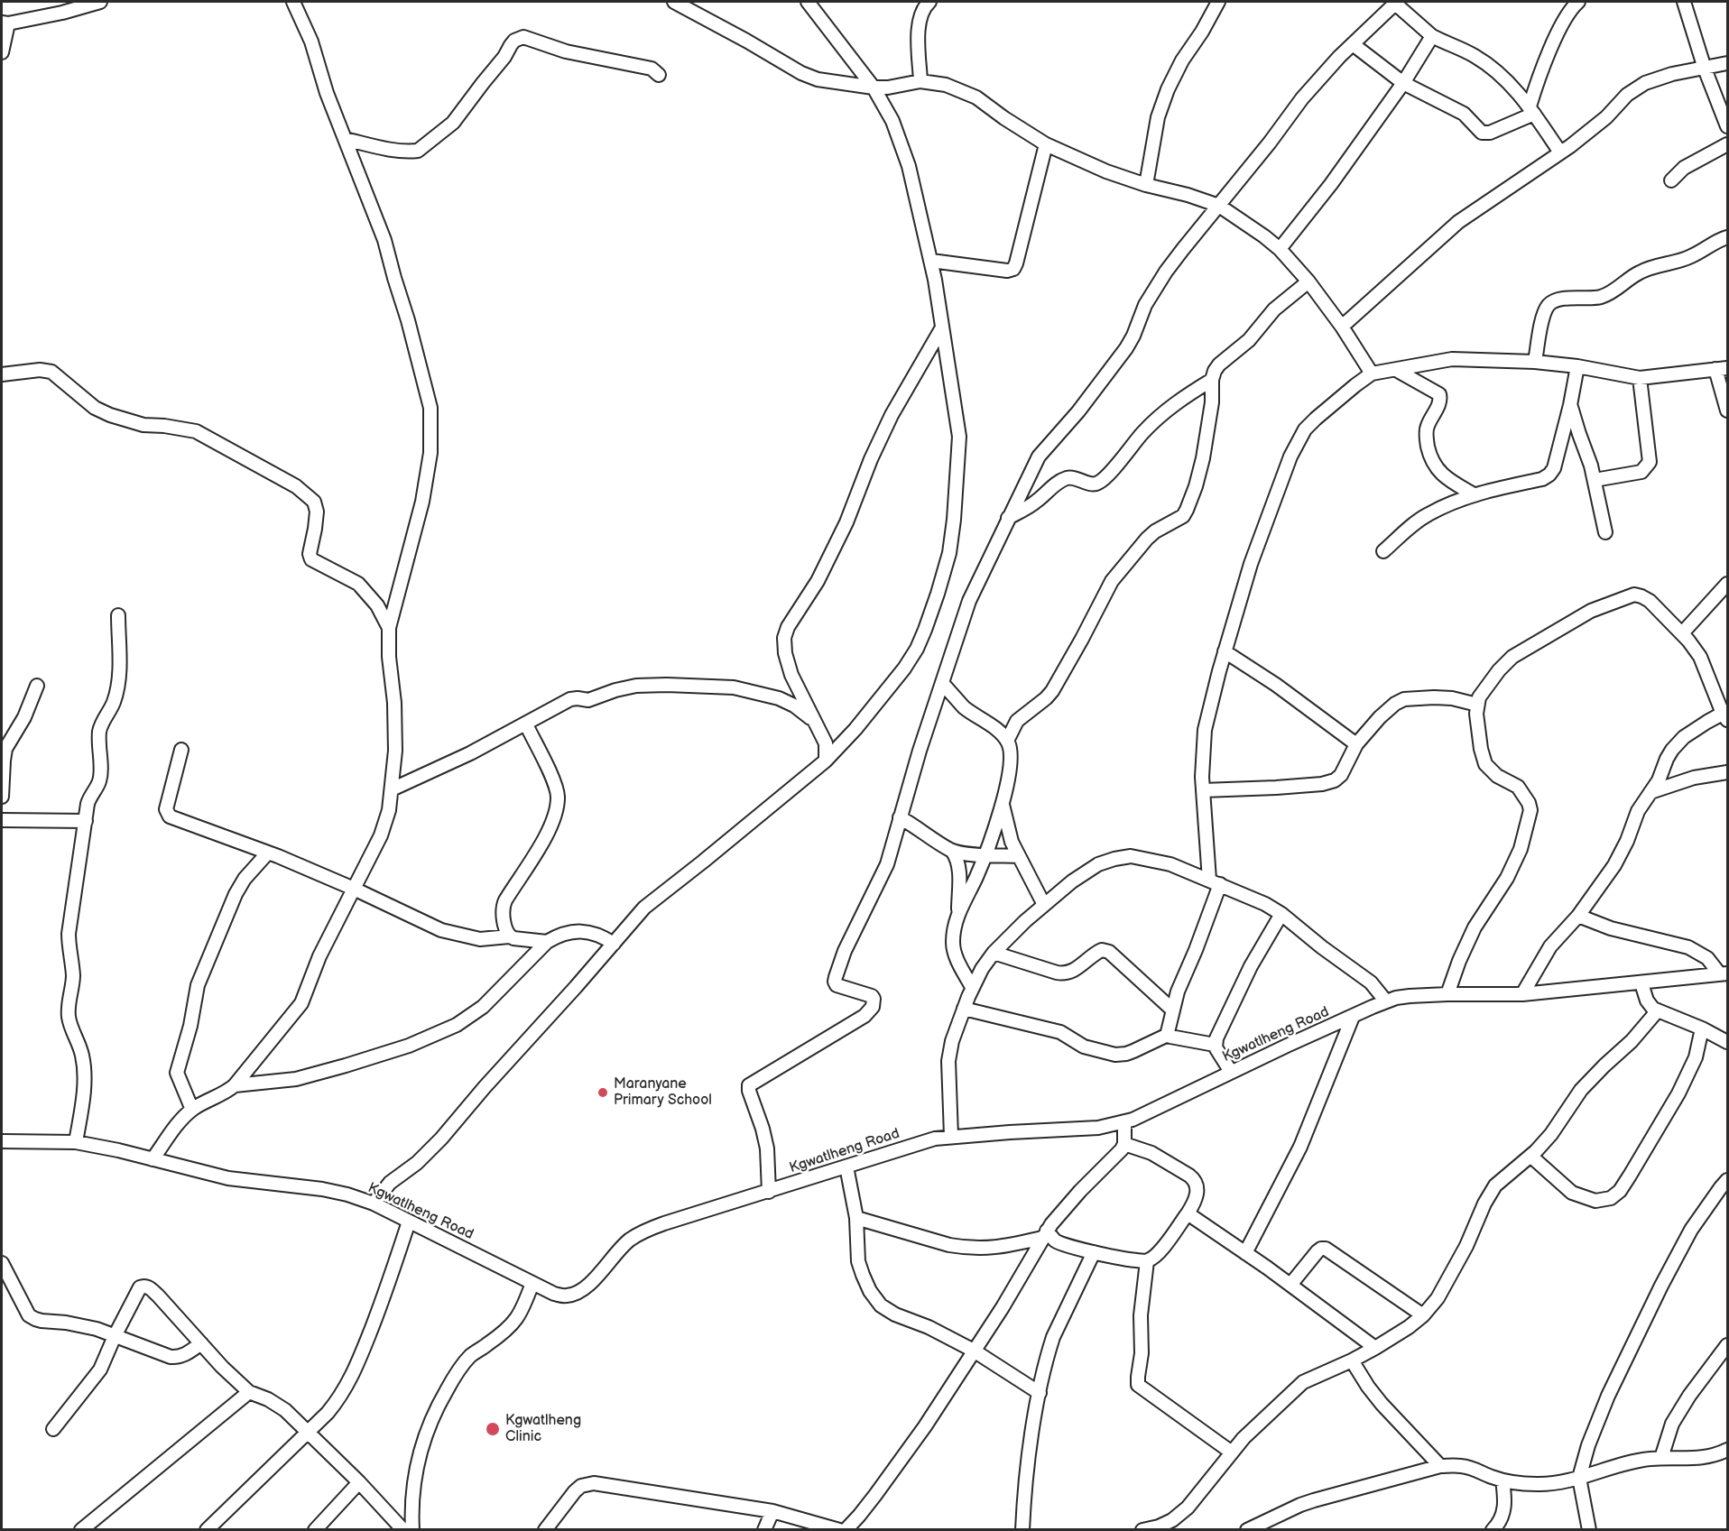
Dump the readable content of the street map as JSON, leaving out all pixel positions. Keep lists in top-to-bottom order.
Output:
{
  "streets": {
    "street": ["Kgwatlheng Road"]
  },
  "places": ["Maranyane Primary School", "Kgwatlheng Clinic"]
}
